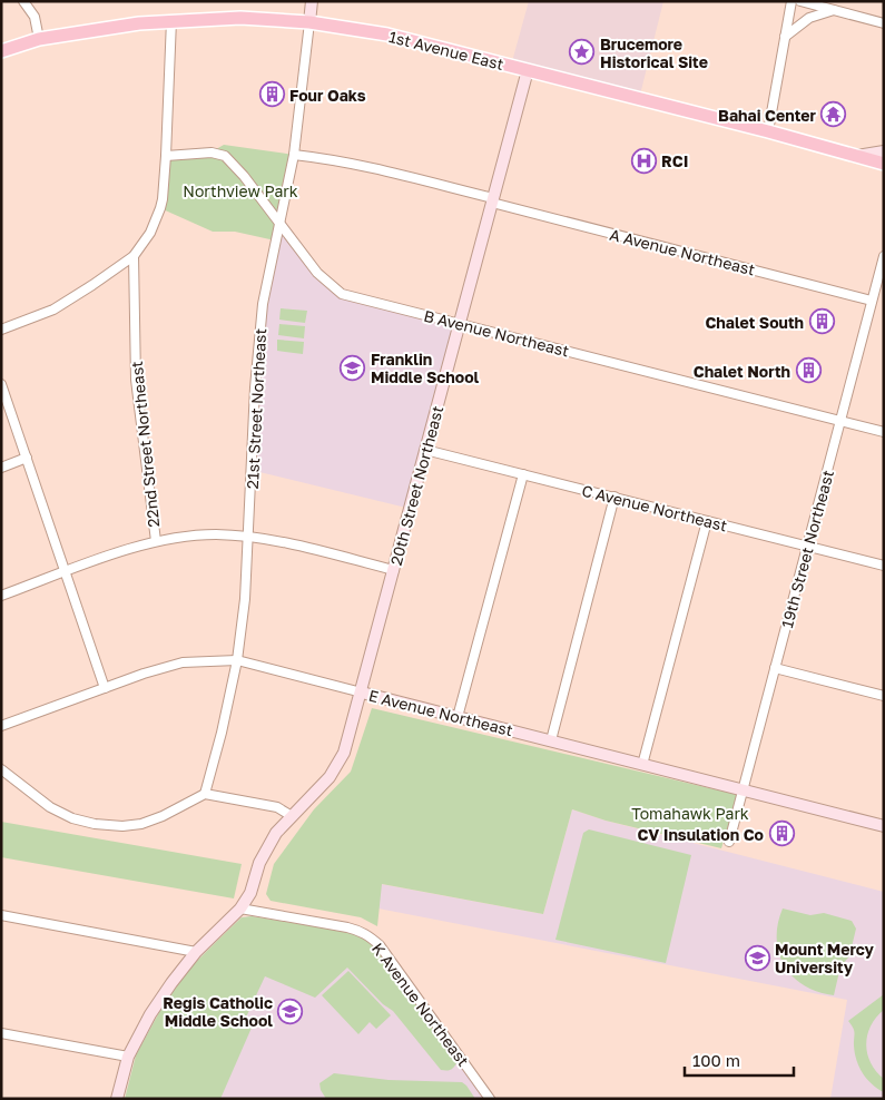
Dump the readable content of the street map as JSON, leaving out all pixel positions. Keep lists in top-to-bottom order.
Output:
{
  "streets": {
    "main road": ["1st Avenue East"],
    "street": [
      "A Avenue Northeast",
      "B Avenue Northeast",
      "21st Street Northeast",
      "22nd Street Northeast",
      "20th Street Northeast",
      "C Avenue Northeast",
      "19th Street Northeast",
      "E Avenue Northeast",
      "K Avenue Northeast"
    ]
  },
  "crossings": [
    ["1st Avenue East", "21st Street Northeast"],
    ["1st Avenue East", "20th Street Northeast"],
    ["A Avenue Northeast", "21st Street Northeast"],
    ["A Avenue Northeast", "20th Street Northeast"],
    ["A Avenue Northeast", "19th Street Northeast"],
    ["B Avenue Northeast", "21st Street Northeast"],
    ["B Avenue Northeast", "20th Street Northeast"],
    ["B Avenue Northeast", "19th Street Northeast"],
    ["21st Street Northeast", "E Avenue Northeast"],
    ["20th Street Northeast", "C Avenue Northeast"],
    ["20th Street Northeast", "E Avenue Northeast"],
    ["20th Street Northeast", "K Avenue Northeast"],
    ["C Avenue Northeast", "19th Street Northeast"],
    ["19th Street Northeast", "E Avenue Northeast"]
  ],
  "parks": ["Northview Park", "Tomahawk Park"],
  "places": {
    "place": ["Brucemore Historical Site"],
    "building": [
      "Four Oaks",
      "Chalet South",
      "Chalet North",
      "CV Insulation Co"
    ],
    "temple": ["Bahai Center"],
    "hospital": ["RCI"],
    "school or university": ["Franklin Middle School", "Mount Mercy University", "Regis Catholic Middle School"]
  },
  "scale_bar": "100 m"
}
